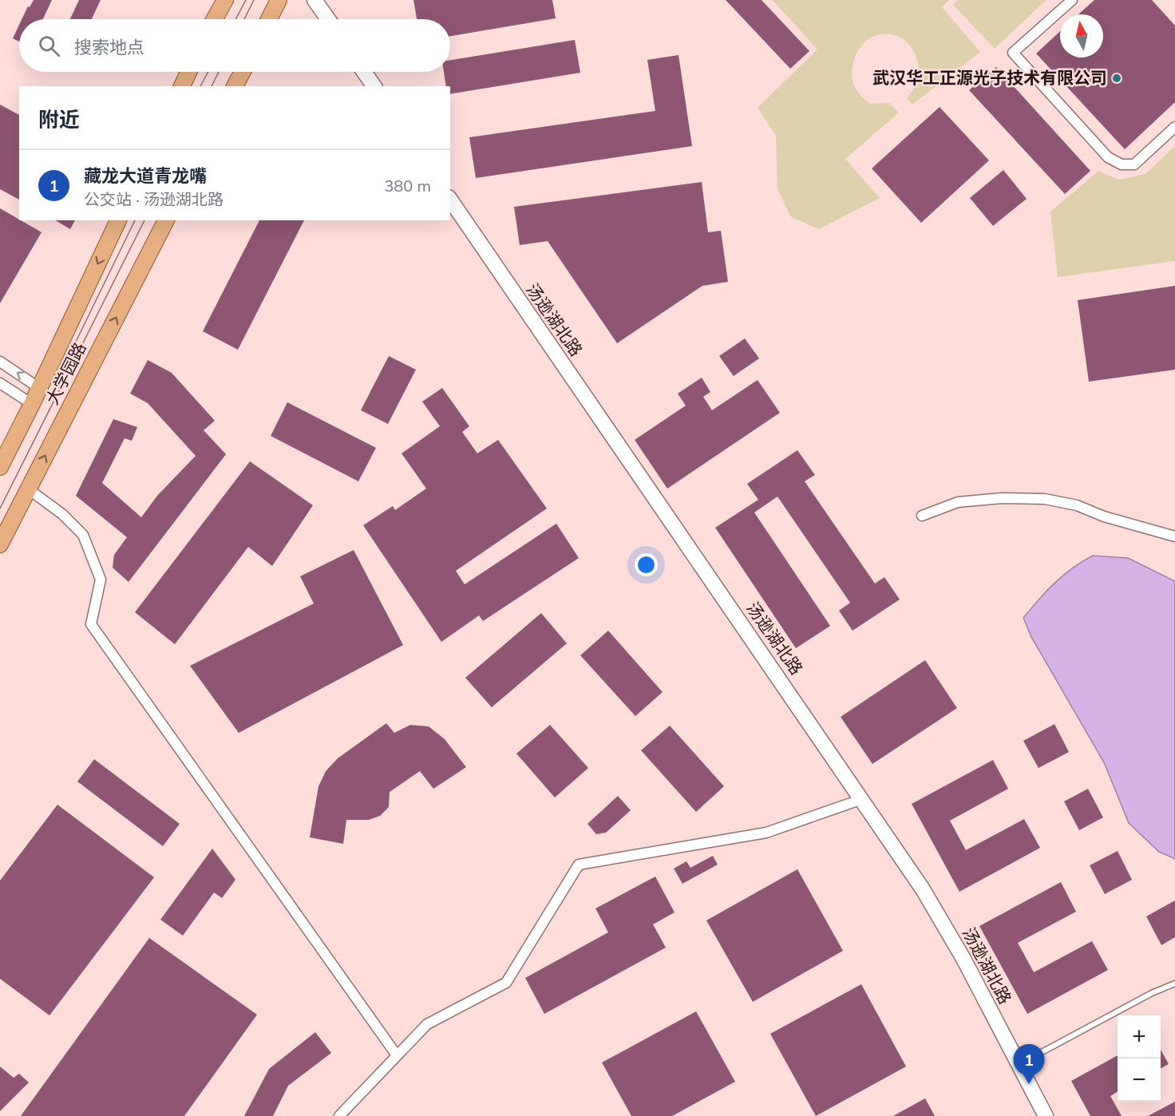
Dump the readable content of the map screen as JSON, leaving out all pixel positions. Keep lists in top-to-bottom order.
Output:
{
  "streets": {
    "main road": ["汤逊湖北路", "大学园路"]
  },
  "places": ["武汉华工正源光子技术有限公司"],
  "north": "top",
  "page": {
    "search": "搜索地点",
    "heading": "附近",
    "list": [
      {
        "mark": "1",
        "name": "藏龙大道青龙嘴",
        "note": "公交站 · 汤逊湖北路",
        "value": "380 m"
      }
    ],
    "map_buttons": ["+", "−"],
    "pins": "1"
  }
}
